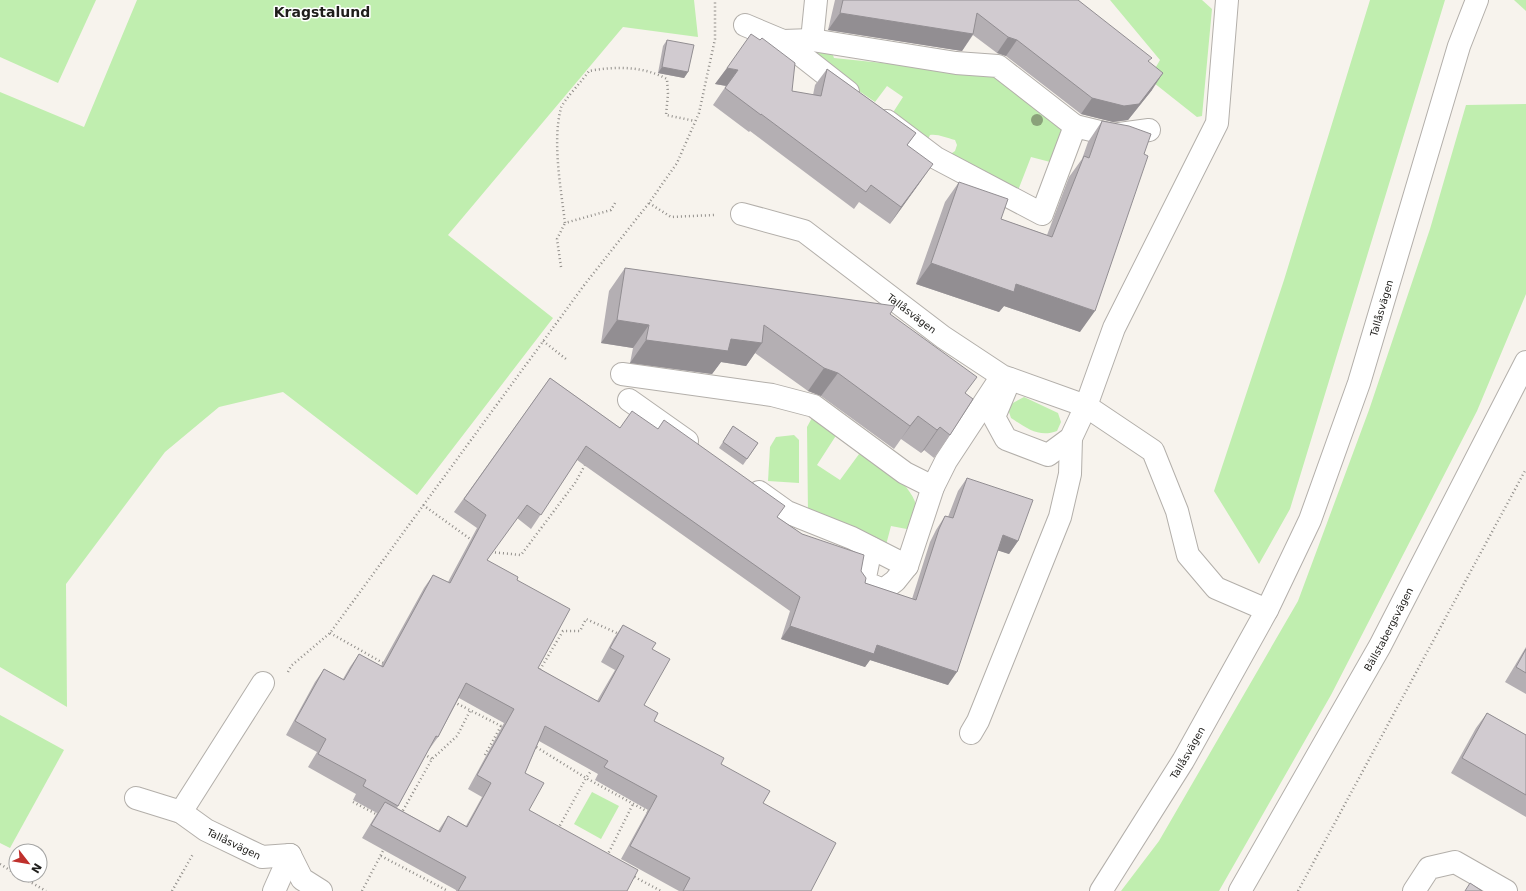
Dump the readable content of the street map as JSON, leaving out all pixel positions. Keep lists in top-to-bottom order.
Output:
{
  "streets": {
    "street": ["Tallåsvägen", "Bällstabergsvägen"]
  },
  "districts": ["Kragstalund"],
  "north": "bottom right"
}
